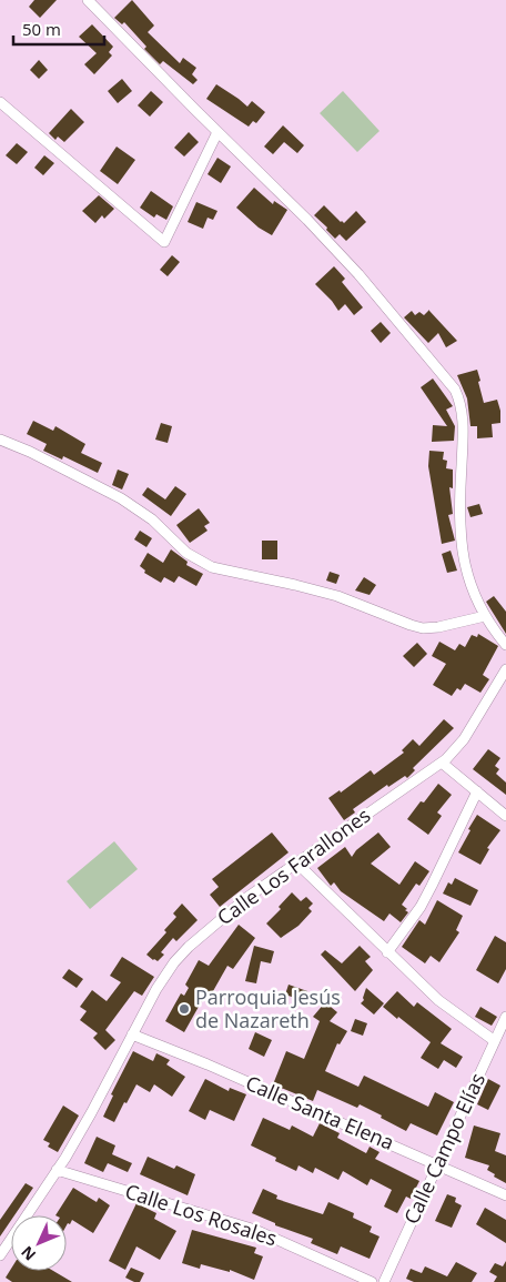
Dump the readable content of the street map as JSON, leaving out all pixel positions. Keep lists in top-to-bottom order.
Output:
{
  "streets": {
    "street": [
      "Calle Los Farallones",
      "Calle Santa Elena",
      "Calle Campo Elías",
      "Calle Los Rosales"
    ]
  },
  "crossings": [
    ["Calle Los Farallones", "Calle Santa Elena"],
    ["Calle Los Farallones", "Calle Los Rosales"],
    ["Calle Santa Elena", "Calle Campo Elías"]
  ],
  "places": ["Parroquia Jesús de Nazareth"],
  "scale_bar": "50 m",
  "north": "bottom left"
}
